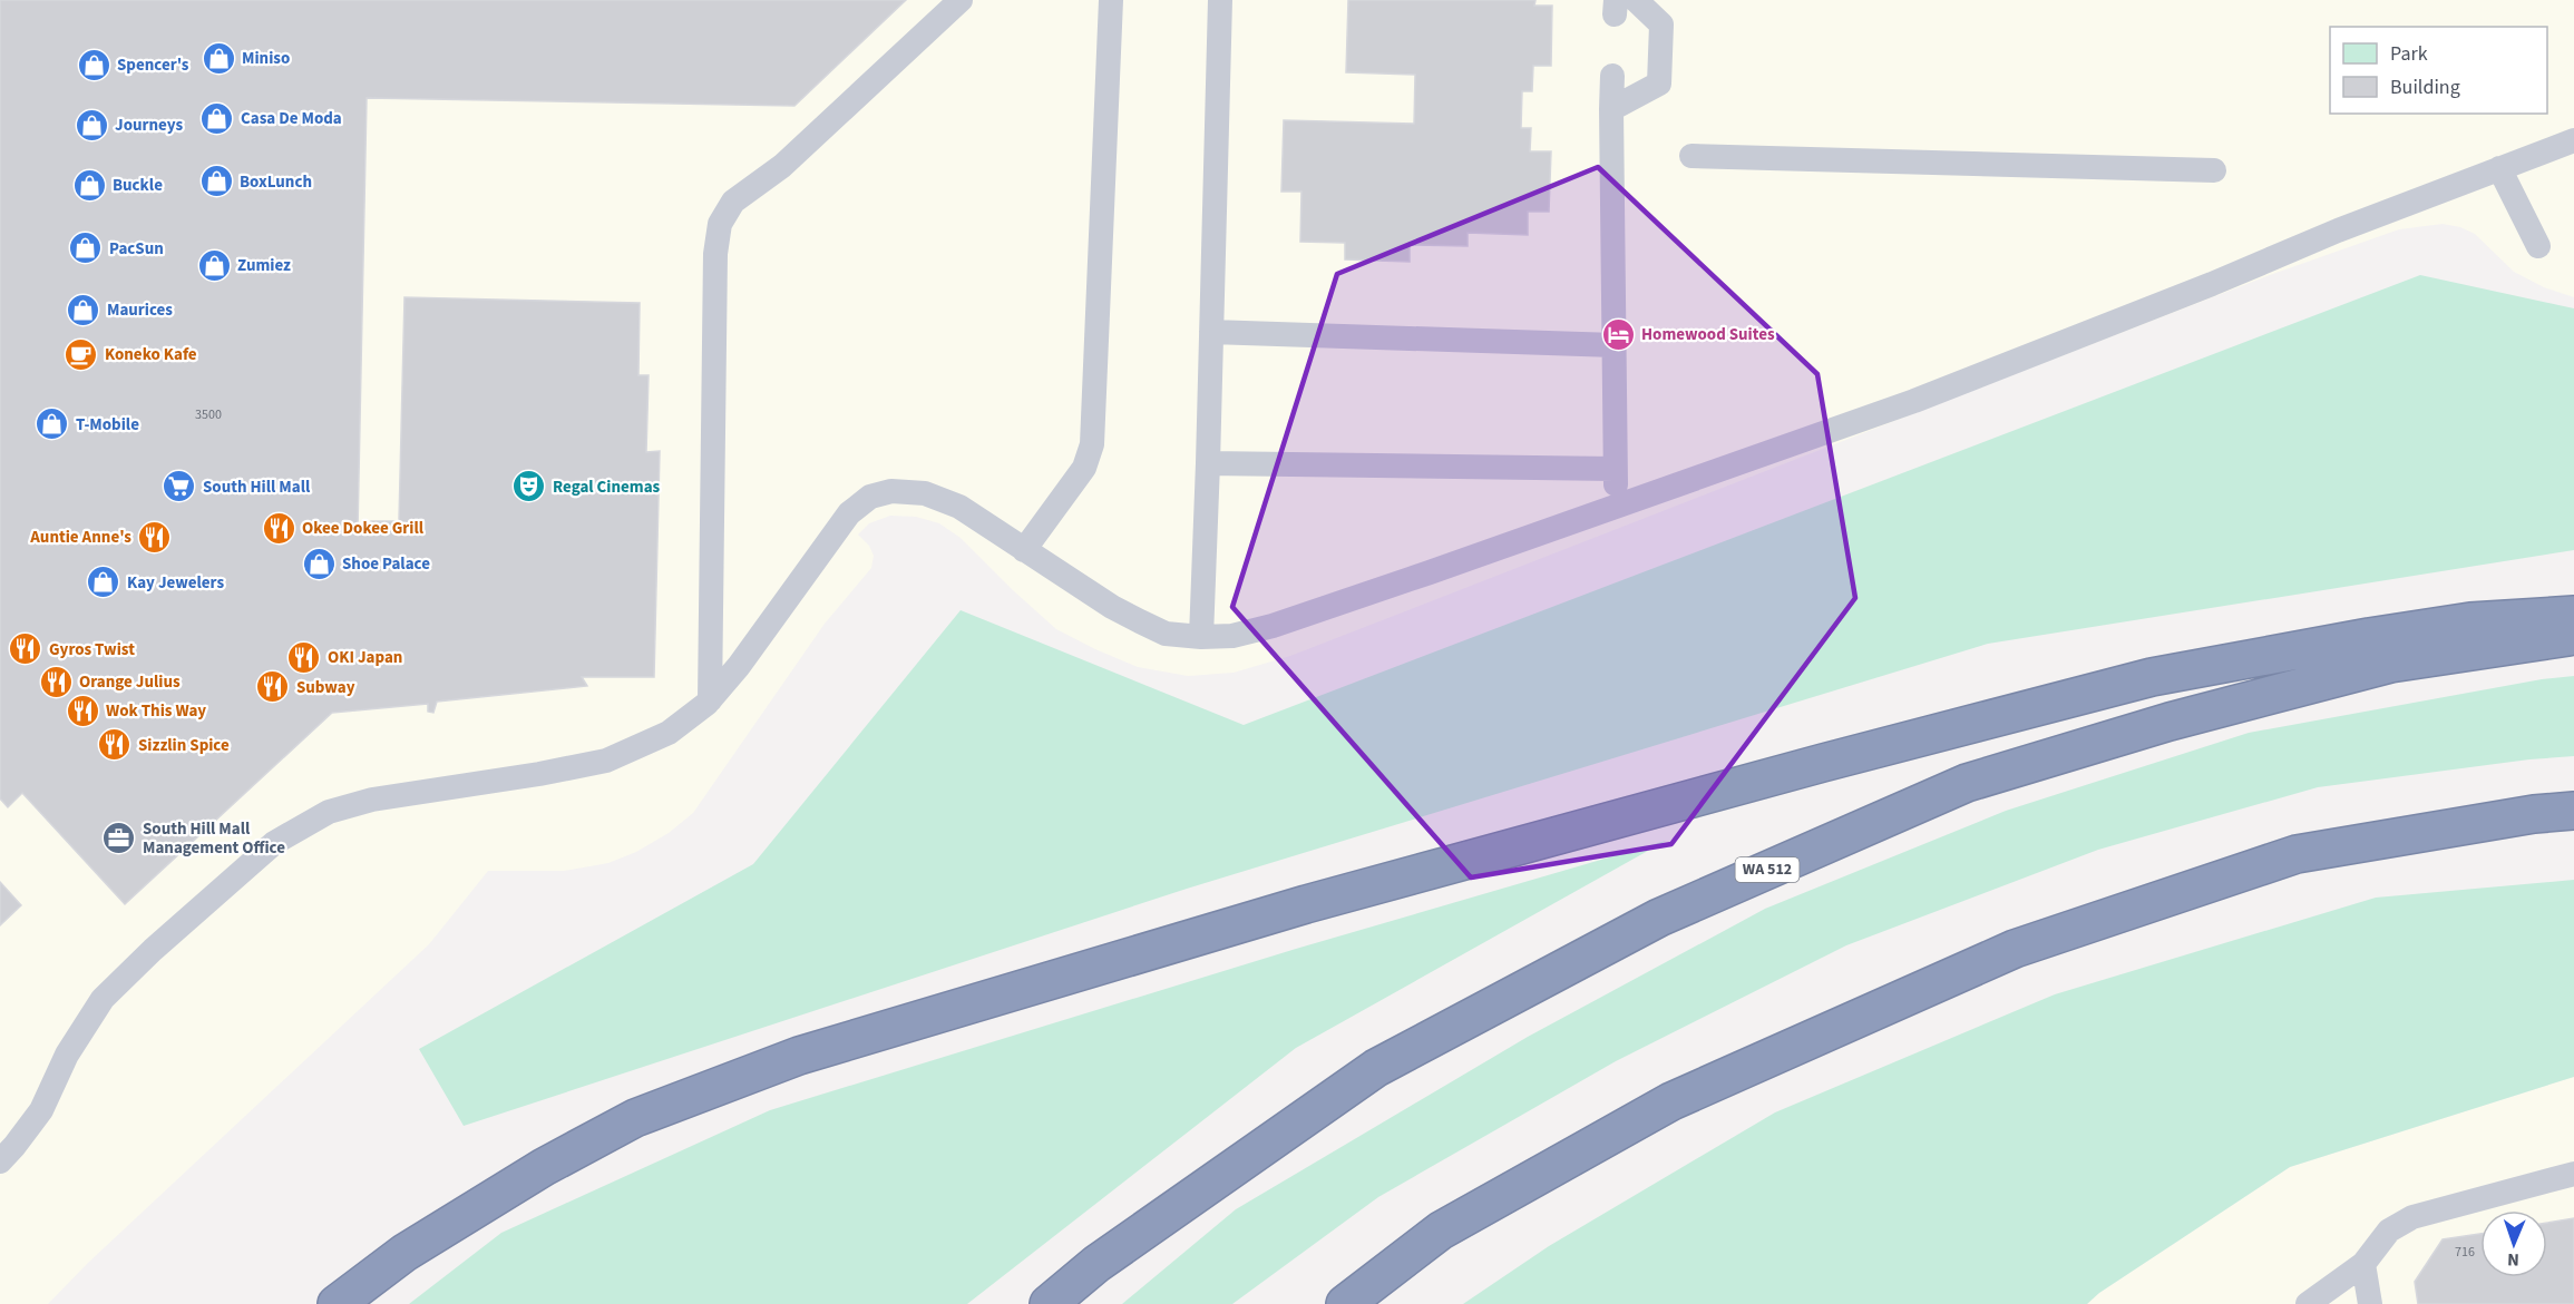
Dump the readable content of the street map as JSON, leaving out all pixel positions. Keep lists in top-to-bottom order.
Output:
{
  "streets": {
    "highway": ["WA 512"]
  },
  "places": {
    "shop": [
      "Miniso",
      "Spencer's",
      "Casa De Moda",
      "Journeys",
      "BoxLunch",
      "Buckle",
      "PacSun",
      "Zumiez",
      "Maurices",
      "T-Mobile",
      "Shoe Palace",
      "Kay Jewelers"
    ],
    "hotel": ["Homewood Suites"],
    "cafe": ["Koneko Kafe"],
    "supermarket": ["South Hill Mall"],
    "theatre": ["Regal Cinemas"],
    "restaurant": [
      "Okee Dokee Grill",
      "Auntie Anne's",
      "Gyros Twist",
      "OKI Japan",
      "Orange Julius",
      "Subway",
      "Wok This Way",
      "Sizzlin Spice"
    ],
    "office": ["South Hill Mall Management Office"]
  },
  "house_numbers": ["3500", "716"],
  "legend": ["Park", "Building"],
  "north": "bottom"
}
